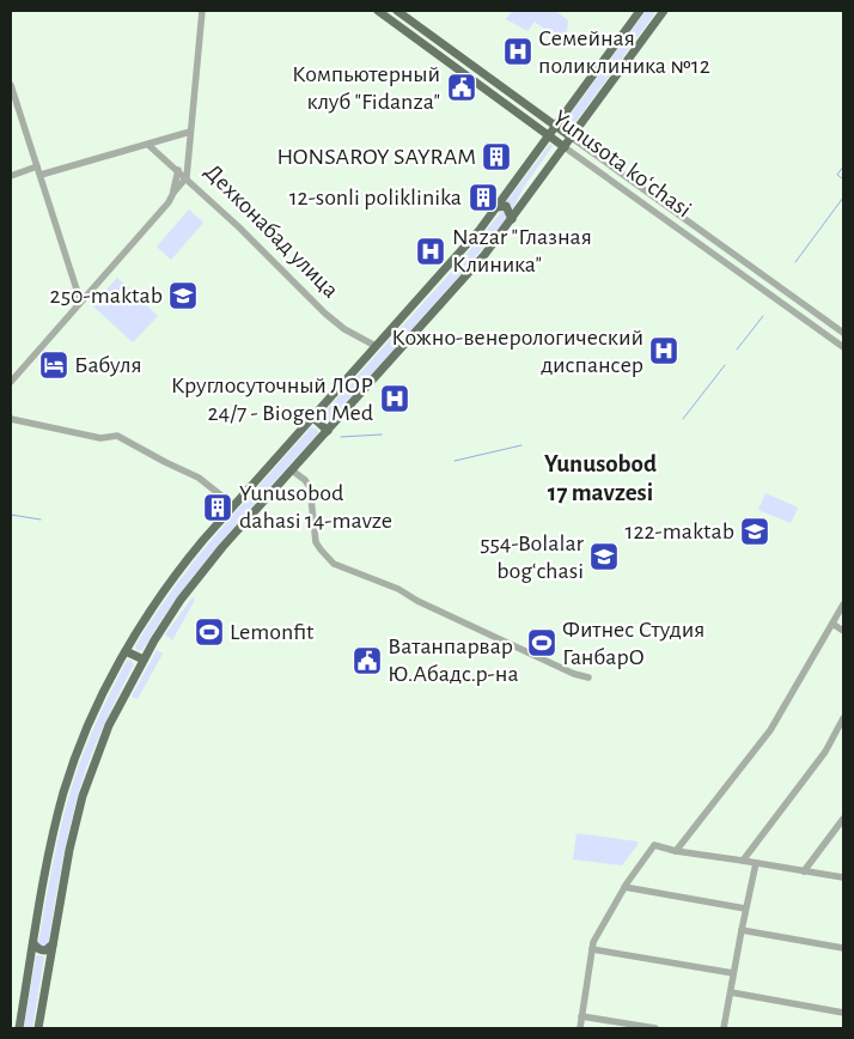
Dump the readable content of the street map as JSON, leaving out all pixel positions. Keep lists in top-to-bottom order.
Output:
{
  "streets": {
    "main road": ["Yunusota koʻchasi"],
    "street": ["Дехконабад улица"]
  },
  "districts": ["Yunusobod 17 mavzesi"],
  "places": {
    "hospital": [
      "Семейная поликлиника №12",
      "Nazar \"Глазная Клиника\"",
      "Кожно-венерологический диспансер",
      "Круглосуточный ЛОР 24/7 - Biogen Med"
    ],
    "public building": ["Компьютерный клуб \"Fidanza\"", "Ватанпарвар Ю.Абадс.р-на"],
    "building": ["HONSAROY SAYRAM", "12-sonli poliklinika", "Yunusobod dahasi 14-mavze"],
    "school or university": ["250-maktab", "122-maktab", "554-Bolalar bogʻchasi"],
    "hotel": ["Бабуля"],
    "sports": ["Lemonfit", "Фитнес Студия ГанбарО"]
  }
}
